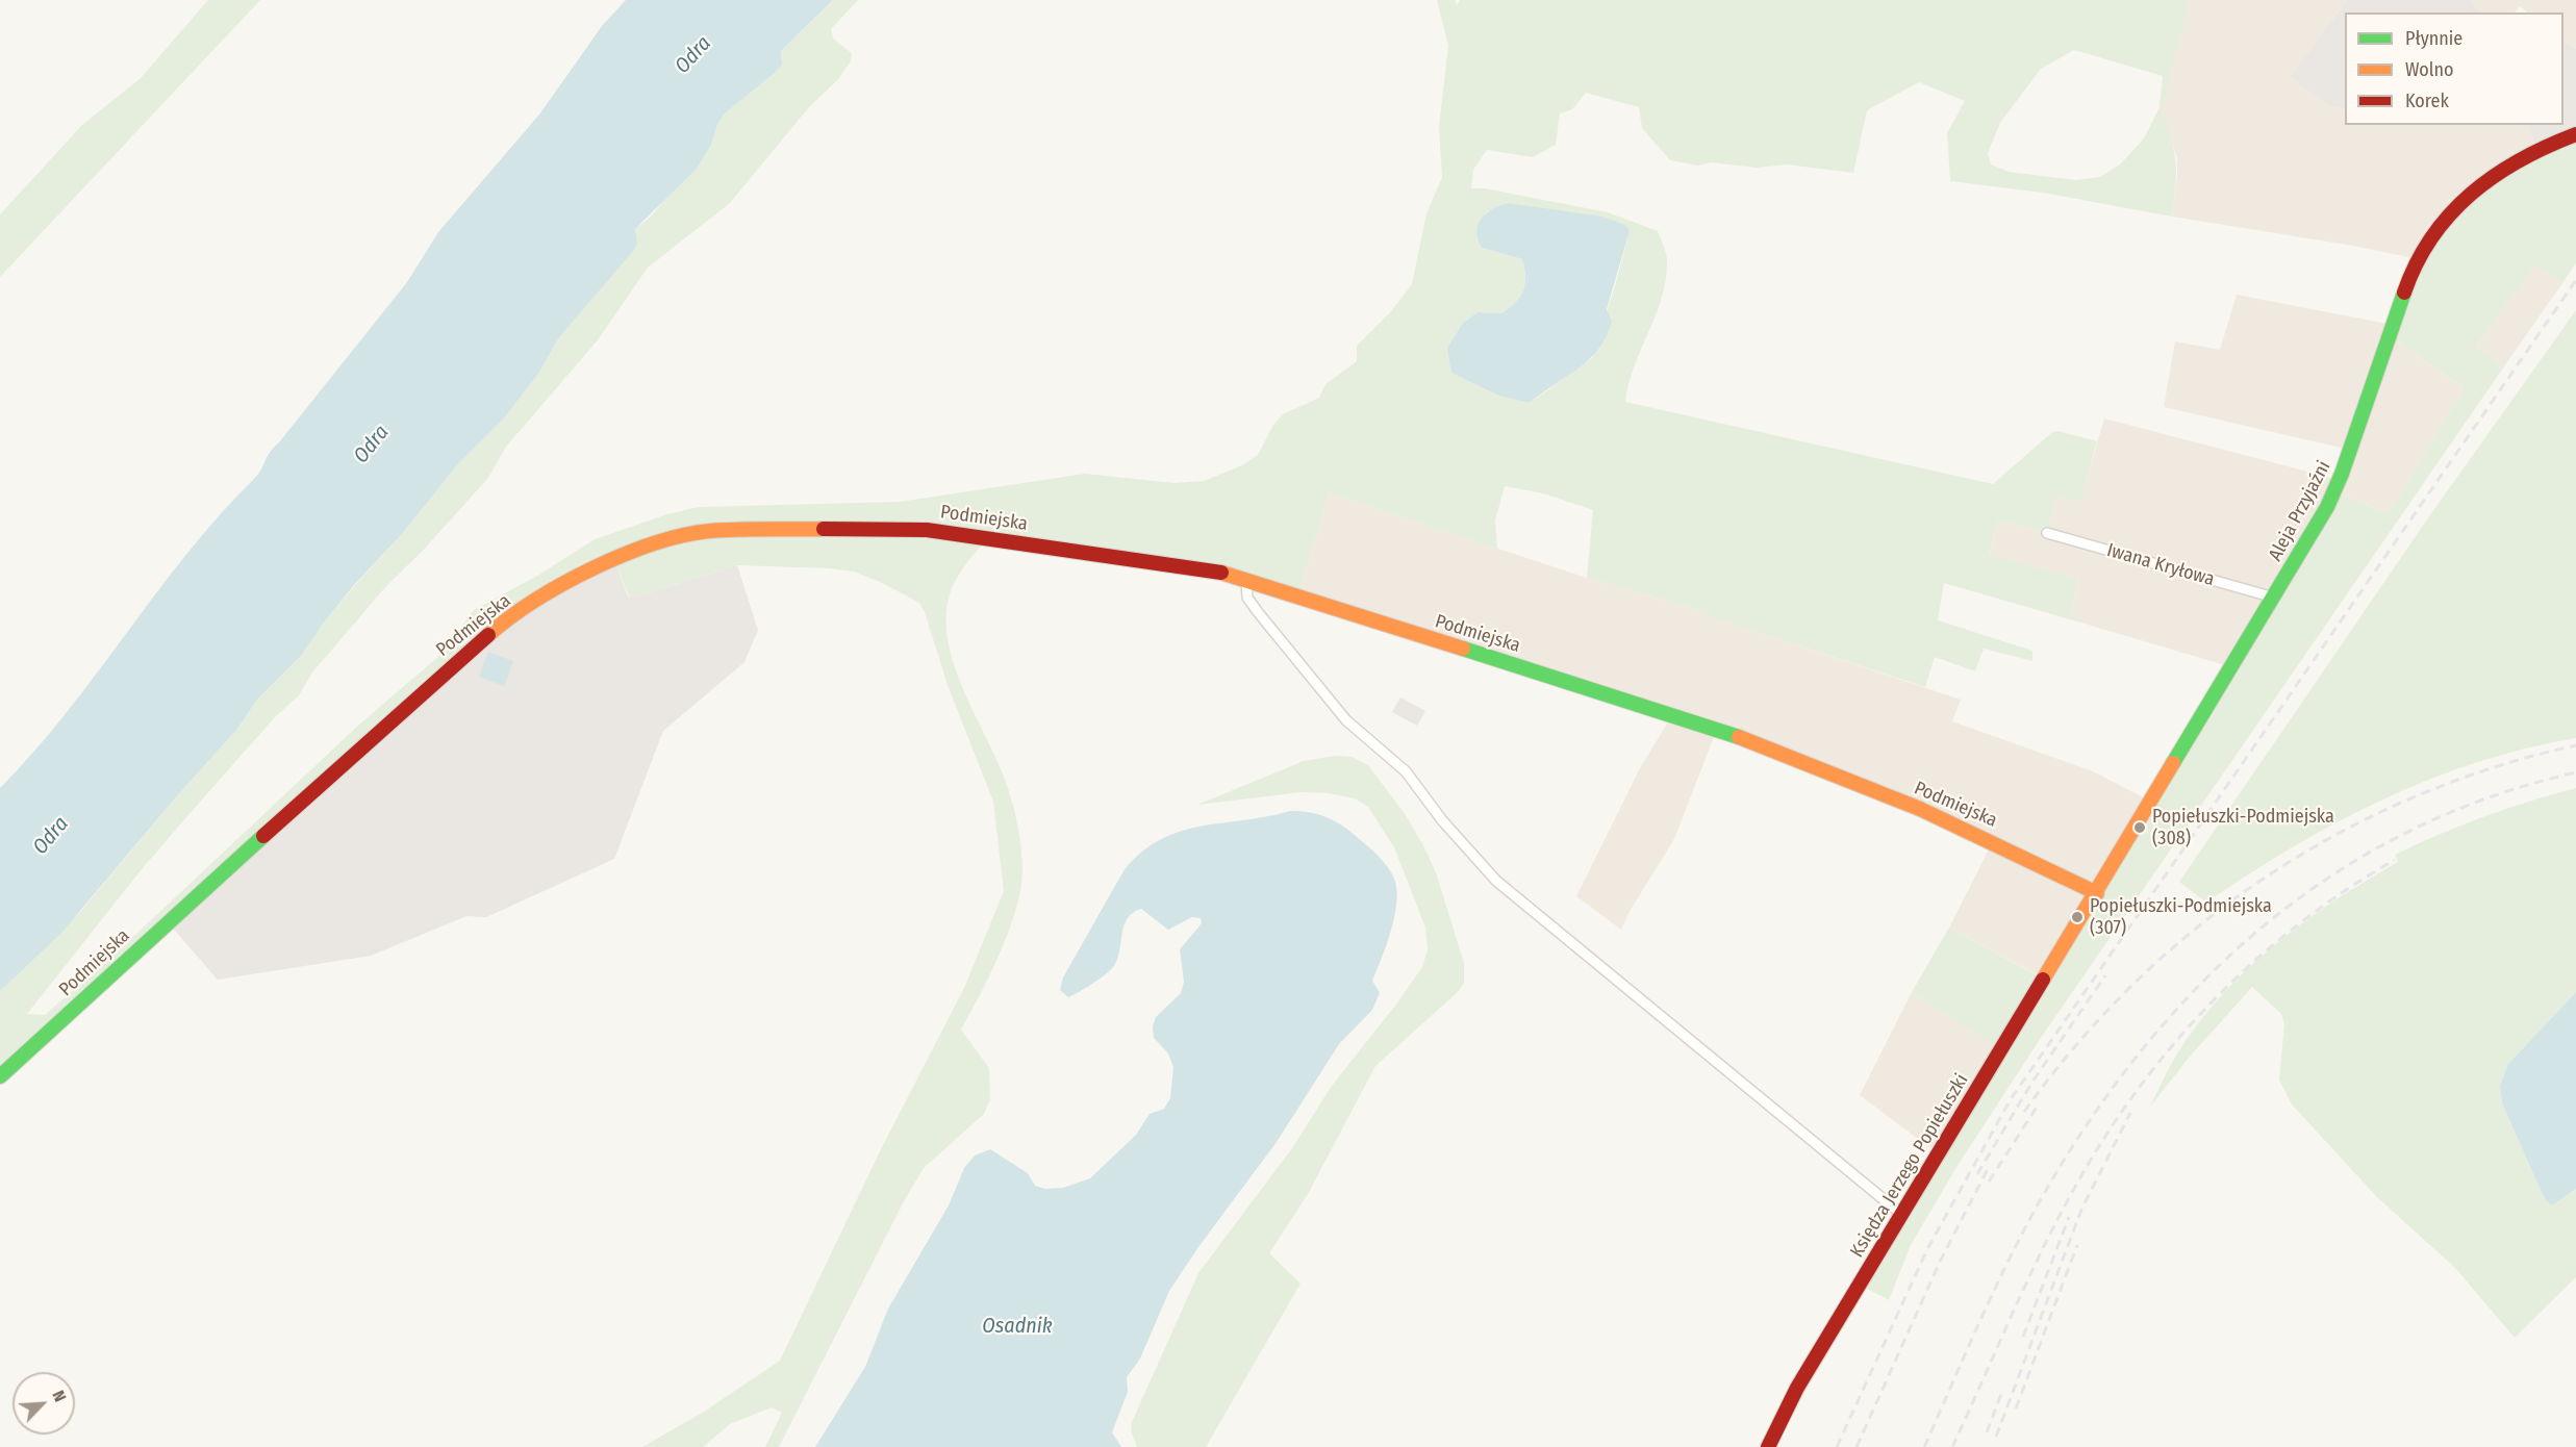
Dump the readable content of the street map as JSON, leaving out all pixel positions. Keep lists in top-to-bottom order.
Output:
{
  "streets": {
    "street": [
      "Aleja Przyjaźni",
      "Podmiejska",
      "Iwana Kryłowa",
      "Księdza Jerzego Popiełuszki"
    ]
  },
  "crossings": [
    ["Aleja Przyjaźni", "Podmiejska"],
    ["Aleja Przyjaźni", "Iwana Kryłowa"],
    ["Aleja Przyjaźni", "Księdza Jerzego Popiełuszki"]
  ],
  "water": ["Odra", "Osadnik"],
  "places": ["Popiełuszki-Podmiejska (308)", "Popiełuszki-Podmiejska (307)"],
  "legend": ["Płynnie", "Wolno", "Korek"],
  "north": "top right"
}
